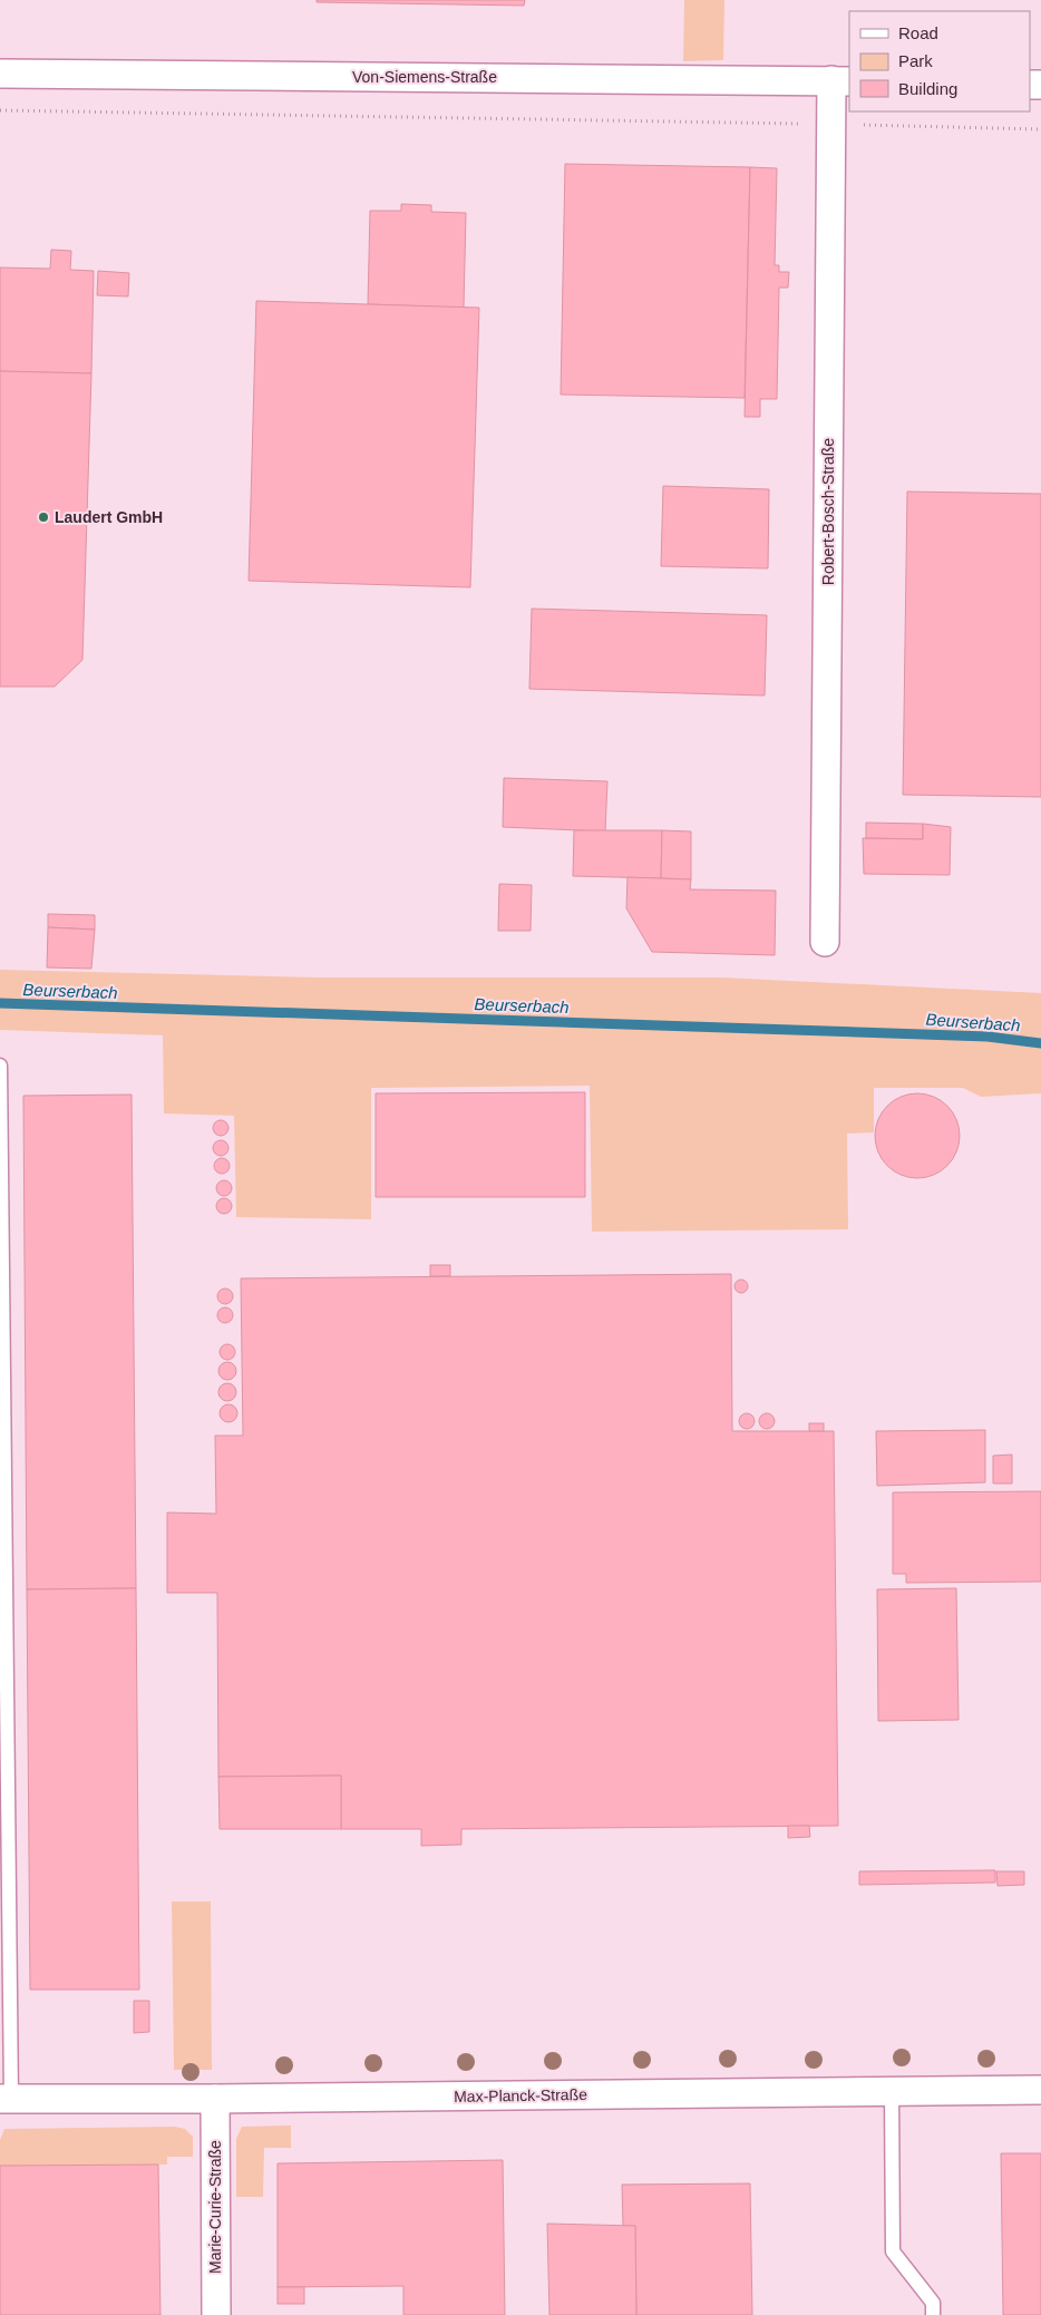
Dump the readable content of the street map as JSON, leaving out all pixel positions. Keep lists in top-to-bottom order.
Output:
{
  "streets": {
    "street": [
      "Von-Siemens-Straße",
      "Robert-Bosch-Straße",
      "Max-Planck-Straße",
      "Marie-Curie-Straße"
    ]
  },
  "crossings": [
    ["Von-Siemens-Straße", "Robert-Bosch-Straße"],
    ["Max-Planck-Straße", "Marie-Curie-Straße"]
  ],
  "water": ["Beurserbach"],
  "places": ["Laudert GmbH"],
  "legend": ["Road", "Park", "Building"]
}
